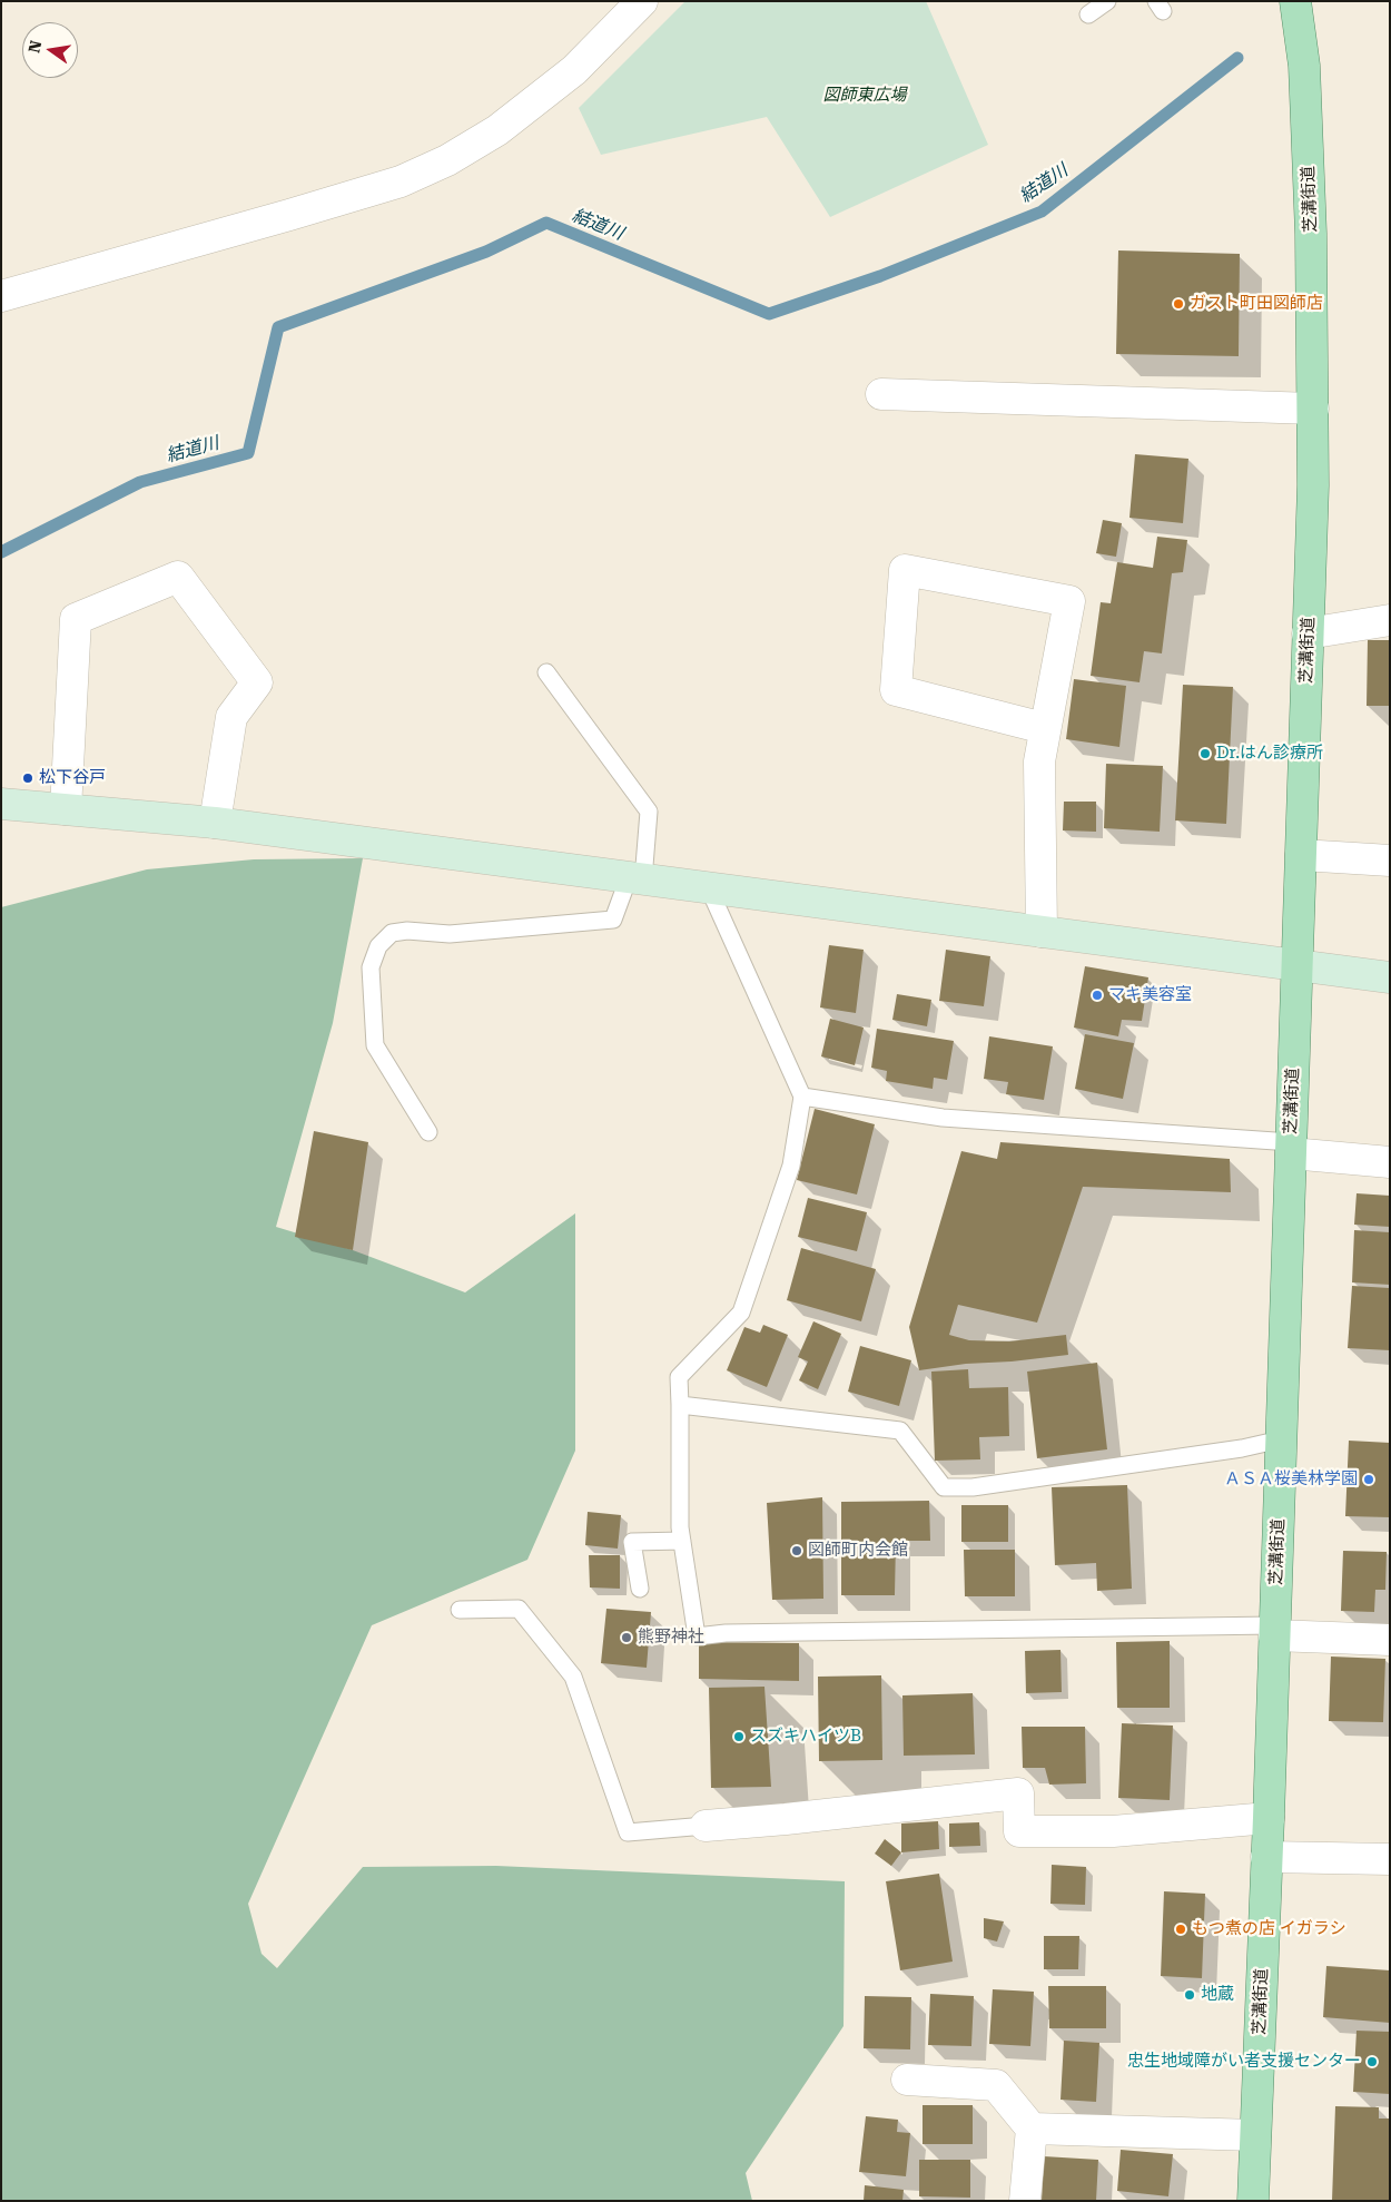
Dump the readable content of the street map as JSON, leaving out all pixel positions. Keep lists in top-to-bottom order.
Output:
{
  "streets": {
    "main road": ["芝溝街道"]
  },
  "water": ["結道川"],
  "parks": ["図師東広場"],
  "places": [
    "ガスト町田図師店",
    "Dr.はん診療所",
    "松下谷戸",
    "マキ美容室",
    "ＡＳＡ桜美林学園",
    "図師町内会館",
    "熊野神社",
    "スズキハイツB",
    "もつ煮の店 イガラシ",
    "地蔵",
    "忠生地域障がい者支援センター"
  ],
  "north": "left"
}
